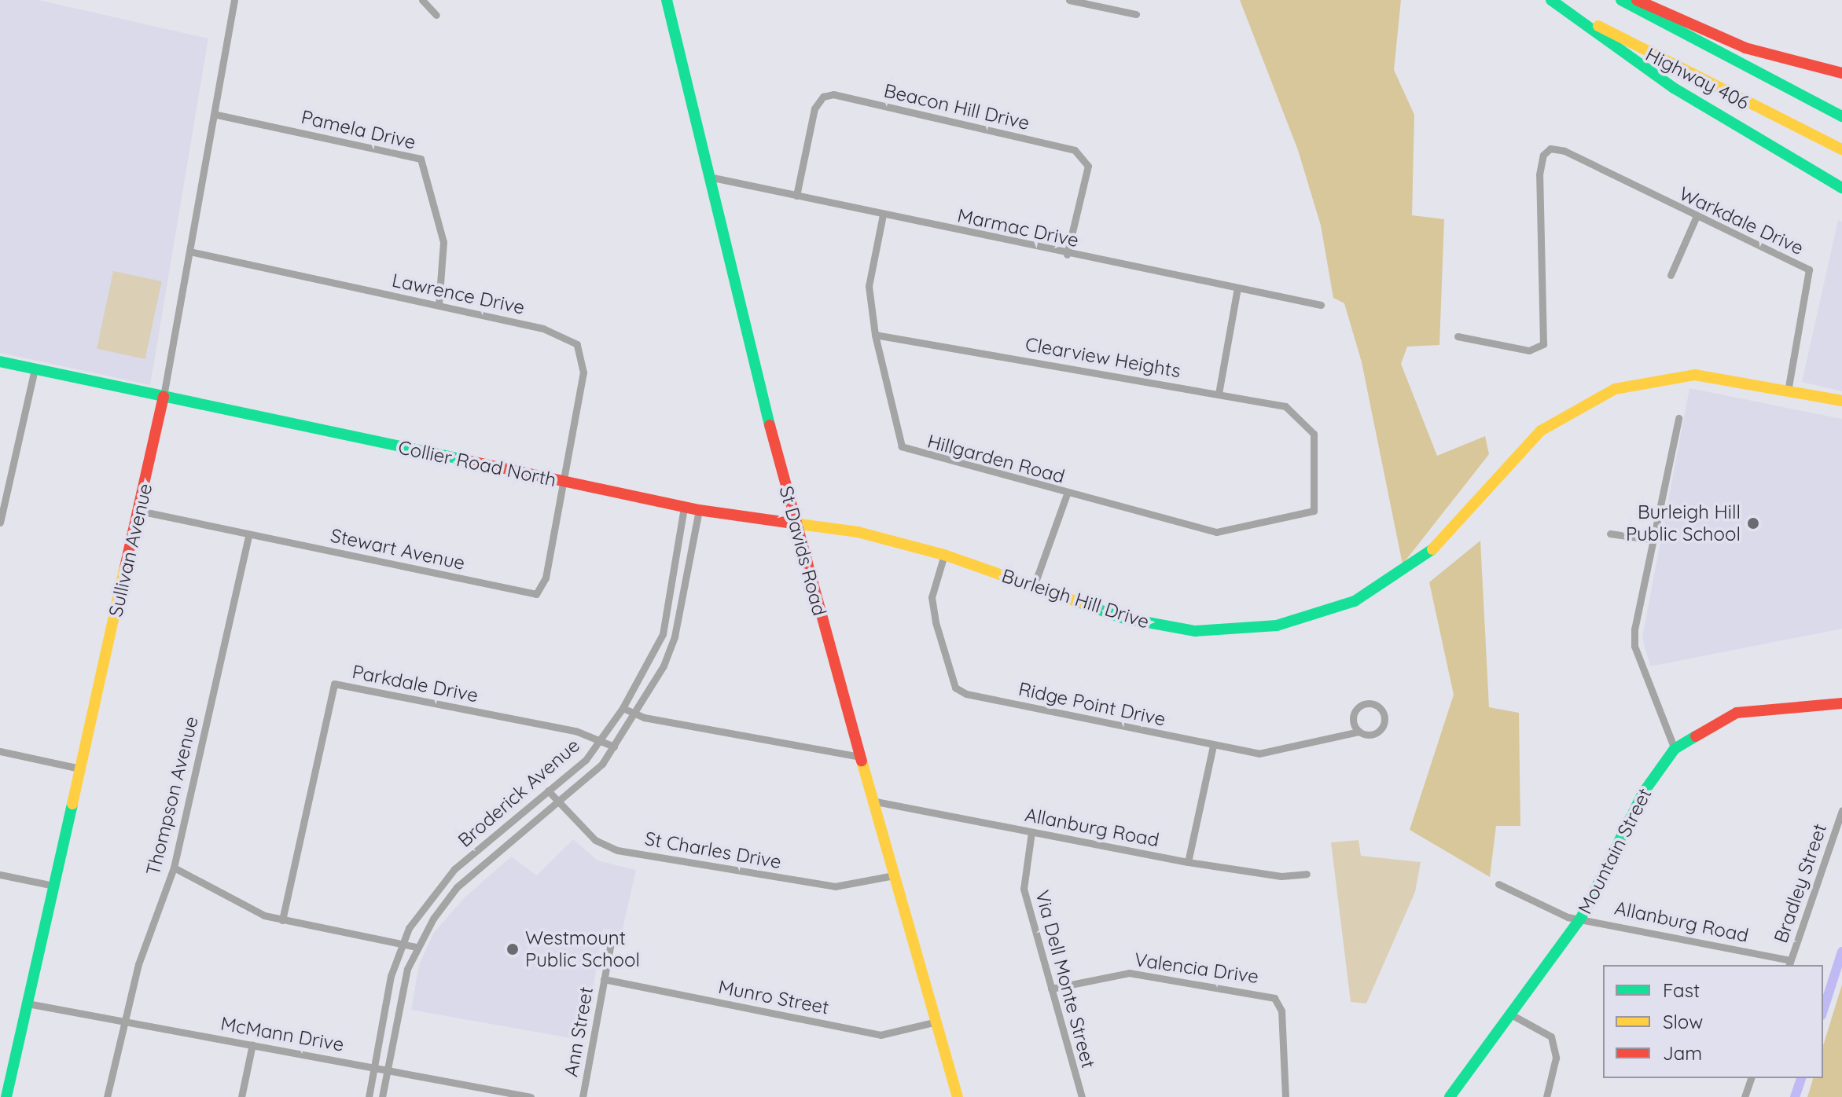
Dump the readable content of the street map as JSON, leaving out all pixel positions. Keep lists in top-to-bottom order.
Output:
{
  "streets": {
    "main road": [
      "Highway 406",
      "Collier Road North",
      "Sullivan Avenue",
      "St Davids Road",
      "Burleigh Hill Drive",
      "Mountain Street"
    ],
    "street": [
      "Beacon Hill Drive",
      "Pamela Drive",
      "Warkdale Drive",
      "Marmac Drive",
      "Lawrence Drive",
      "Clearview Heights",
      "Hillgarden Road",
      "Stewart Avenue",
      "Parkdale Drive",
      "Ridge Point Drive",
      "Broderick Avenue",
      "Thompson Avenue",
      "Allanburg Road",
      "St Charles Drive",
      "Bradley Street",
      "Valencia Drive",
      "Via Dell Monte Street",
      "Munro Street",
      "Ann Street",
      "McMann Drive"
    ]
  },
  "crossings": [
    ["Beacon Hill Drive", "Marmac Drive"],
    ["Pamela Drive", "Lawrence Drive"],
    ["Pamela Drive", "Sullivan Avenue"],
    ["Warkdale Drive", "Burleigh Hill Drive"],
    ["Marmac Drive", "Hillgarden Road"],
    ["Marmac Drive", "St Davids Road"],
    ["Lawrence Drive", "Collier Road North"],
    ["Lawrence Drive", "Stewart Avenue"],
    ["Lawrence Drive", "Sullivan Avenue"],
    ["Clearview Heights", "Hillgarden Road"],
    ["Collier Road North", "Stewart Avenue"],
    ["Collier Road North", "Sullivan Avenue"],
    ["Collier Road North", "St Davids Road"],
    ["Collier Road North", "Burleigh Hill Drive"],
    ["Collier Road North", "Broderick Avenue"],
    ["Stewart Avenue", "Sullivan Avenue"],
    ["Stewart Avenue", "Thompson Avenue"],
    ["Sullivan Avenue", "McMann Drive"],
    ["St Davids Road", "Burleigh Hill Drive"],
    ["St Davids Road", "Allanburg Road"],
    ["St Davids Road", "St Charles Drive"],
    ["St Davids Road", "Munro Street"],
    ["Burleigh Hill Drive", "Ridge Point Drive"],
    ["Parkdale Drive", "Broderick Avenue"],
    ["Broderick Avenue", "St Charles Drive"],
    ["Broderick Avenue", "McMann Drive"],
    ["Thompson Avenue", "McMann Drive"],
    ["Allanburg Road", "Mountain Street"],
    ["Allanburg Road", "Bradley Street"],
    ["Allanburg Road", "Via Dell Monte Street"],
    ["Valencia Drive", "Via Dell Monte Street"],
    ["Munro Street", "Ann Street"]
  ],
  "places": ["Burleigh Hill Public School", "Westmount Public School"],
  "legend": ["Fast", "Slow", "Jam"]
}
